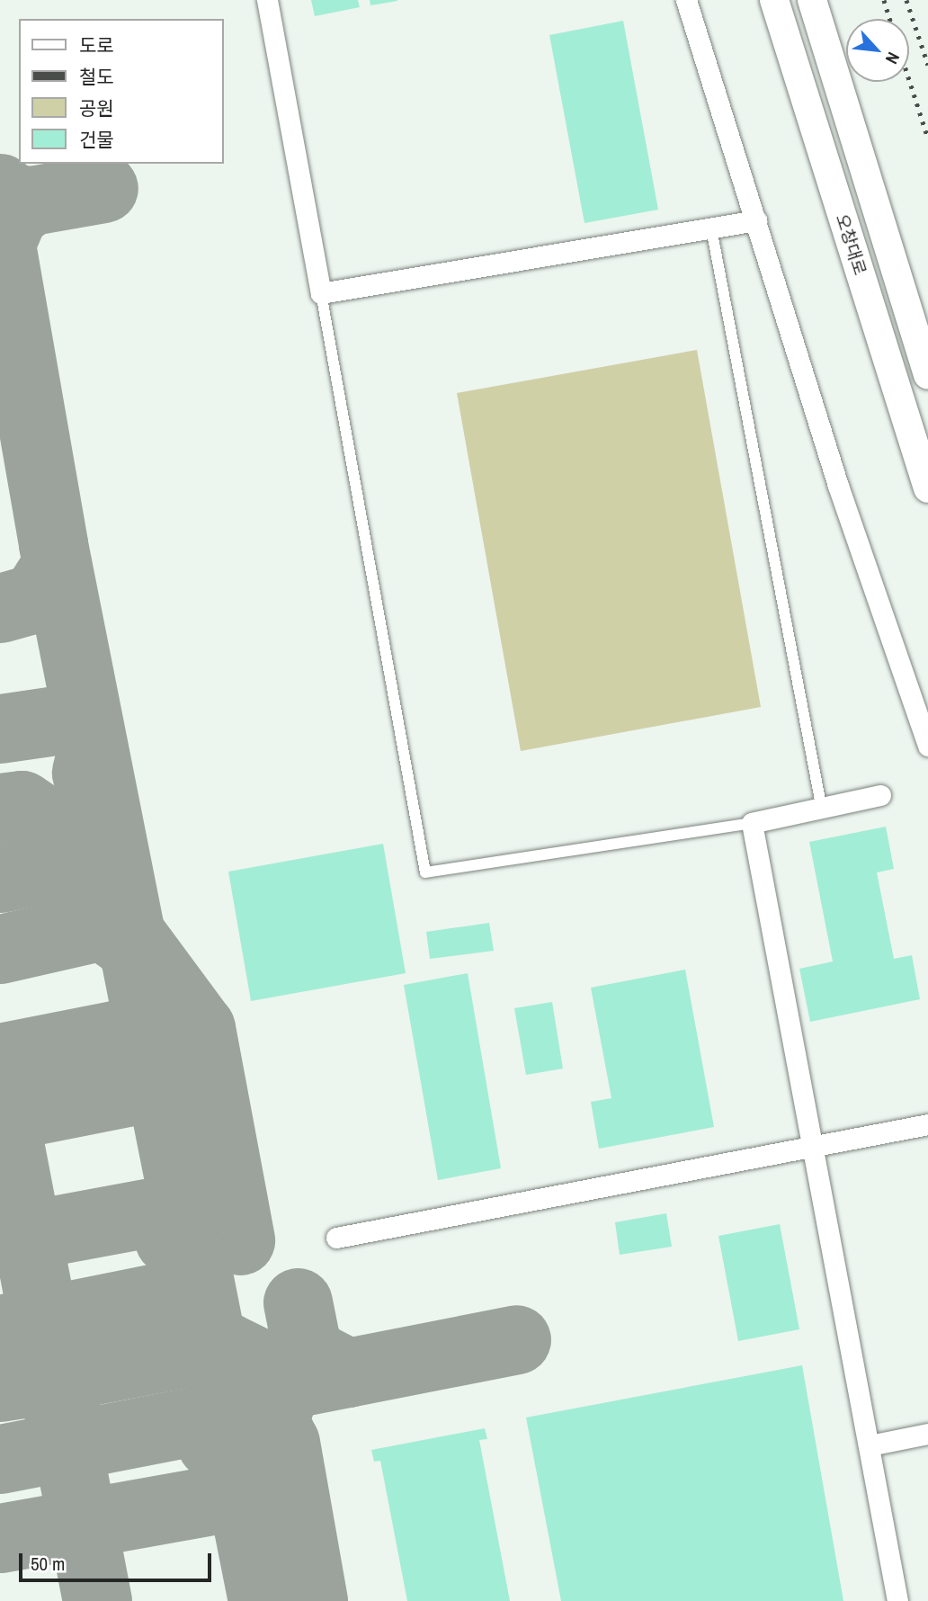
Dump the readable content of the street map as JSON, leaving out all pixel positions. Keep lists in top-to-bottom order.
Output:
{
  "streets": {
    "main road": ["오창대로"]
  },
  "legend": [
    "도로",
    "철도",
    "공원",
    "건물"
  ],
  "scale_bar": "50 m",
  "north": "bottom right"
}
